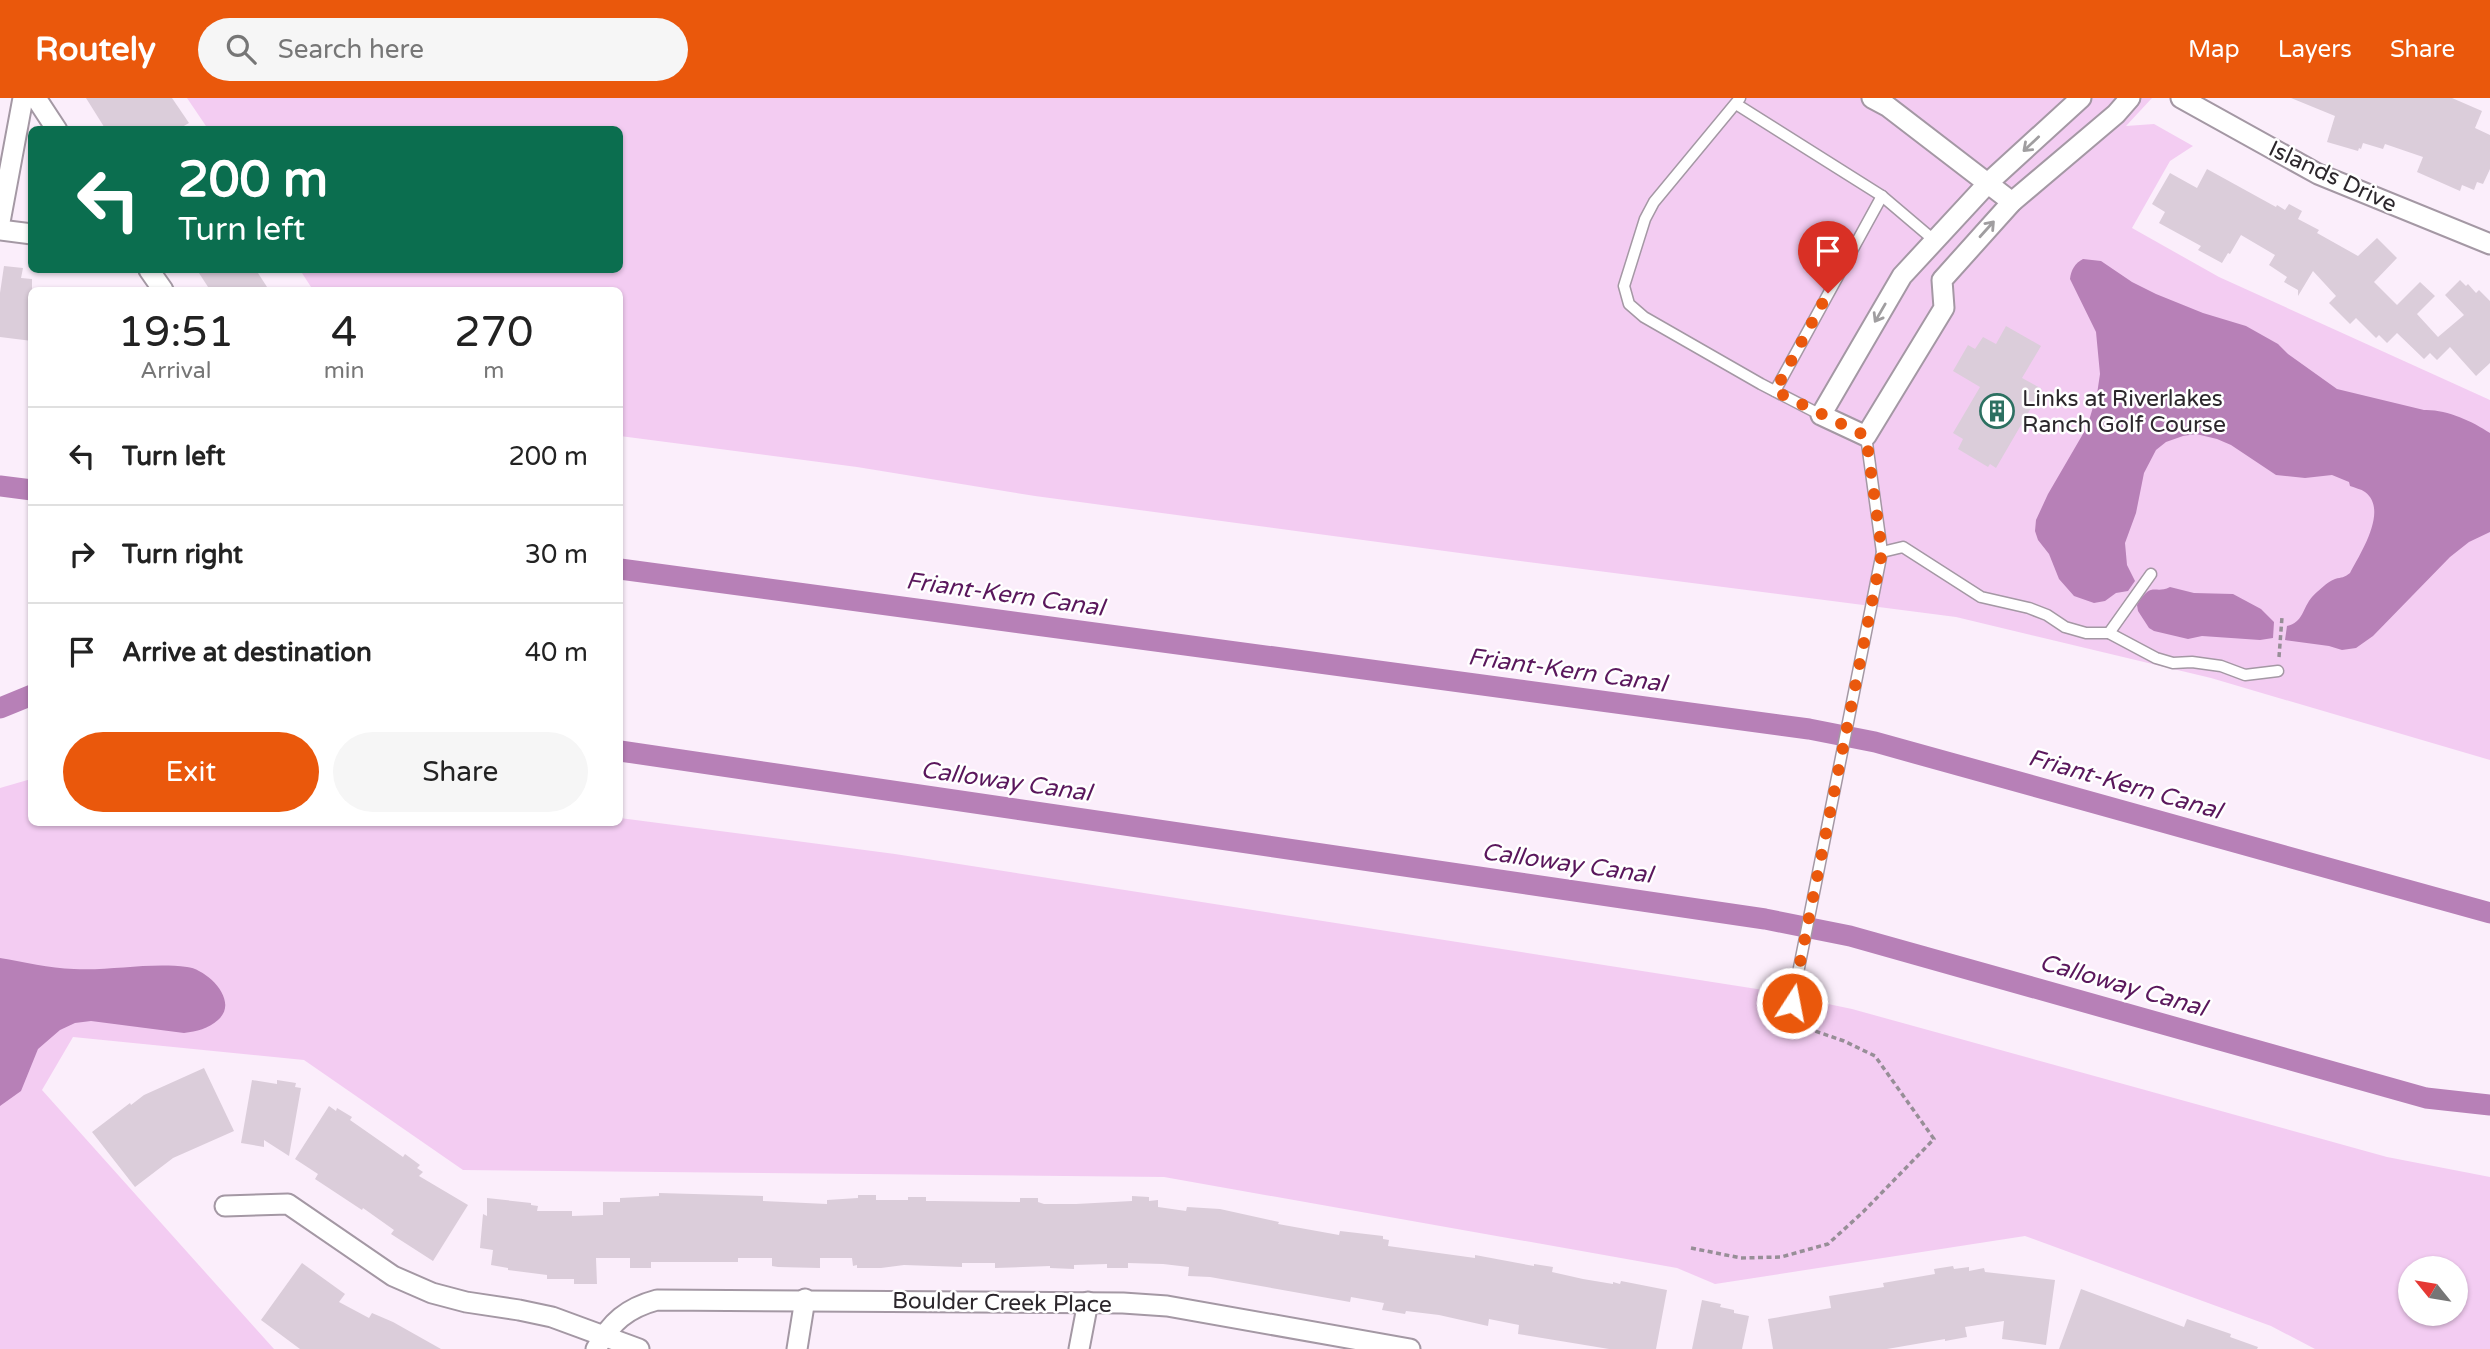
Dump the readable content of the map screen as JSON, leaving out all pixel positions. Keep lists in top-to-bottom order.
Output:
{
  "streets": {
    "street": ["Islands Drive", "Boulder Creek Place"]
  },
  "water": ["Friant-Kern Canal", "Calloway Canal"],
  "places": {
    "building": ["Links at Riverlakes Ranch Golf Course"]
  },
  "north": "top left",
  "page": {
    "header": "Routely",
    "search": "Search here",
    "nav": ["Map", "Layers", "Share"],
    "turn": ["200 m", "Turn left"],
    "eta": [
      "19:51",
      "Arrival",
      "4",
      "min",
      "270",
      "m"
    ],
    "list": [
      {
        "name": "Turn left",
        "value": "200 m"
      },
      {
        "name": "Turn right",
        "value": "30 m"
      },
      {
        "name": "Arrive at destination",
        "value": "40 m"
      }
    ],
    "buttons": ["Exit", "Share"]
  }
}
